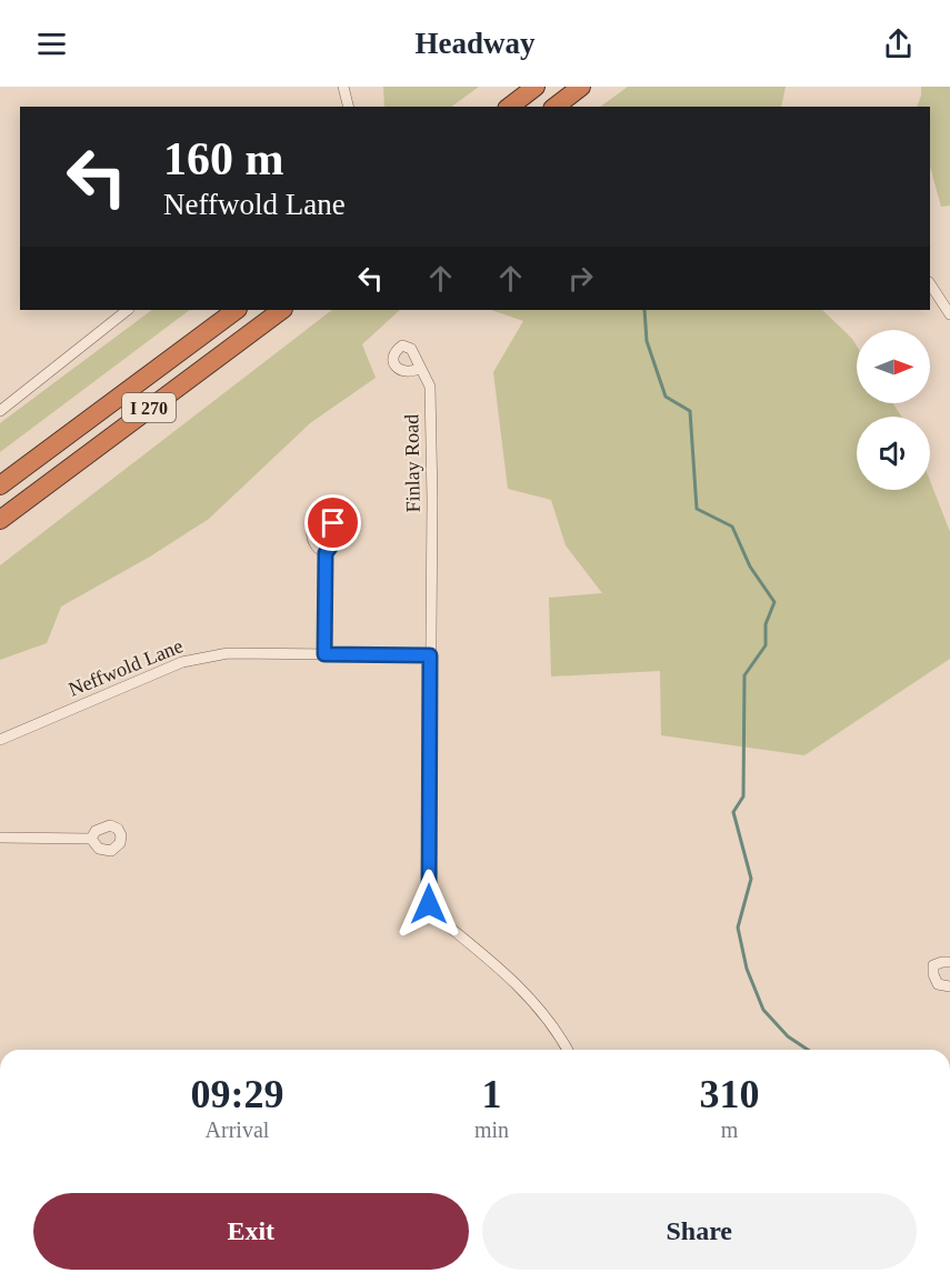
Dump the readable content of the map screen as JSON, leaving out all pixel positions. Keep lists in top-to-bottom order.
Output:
{
  "streets": {
    "highway": ["I 270"],
    "street": ["Finlay Road", "Neffwold Lane"]
  },
  "crossings": [
    ["Finlay Road", "Neffwold Lane"]
  ],
  "north": "right",
  "page": {
    "header": "Headway",
    "turn": ["160 m", "Neffwold Lane"],
    "eta": [
      "09:29",
      "Arrival",
      "1",
      "min",
      "310",
      "m"
    ],
    "buttons": ["Exit", "Share"]
  }
}
